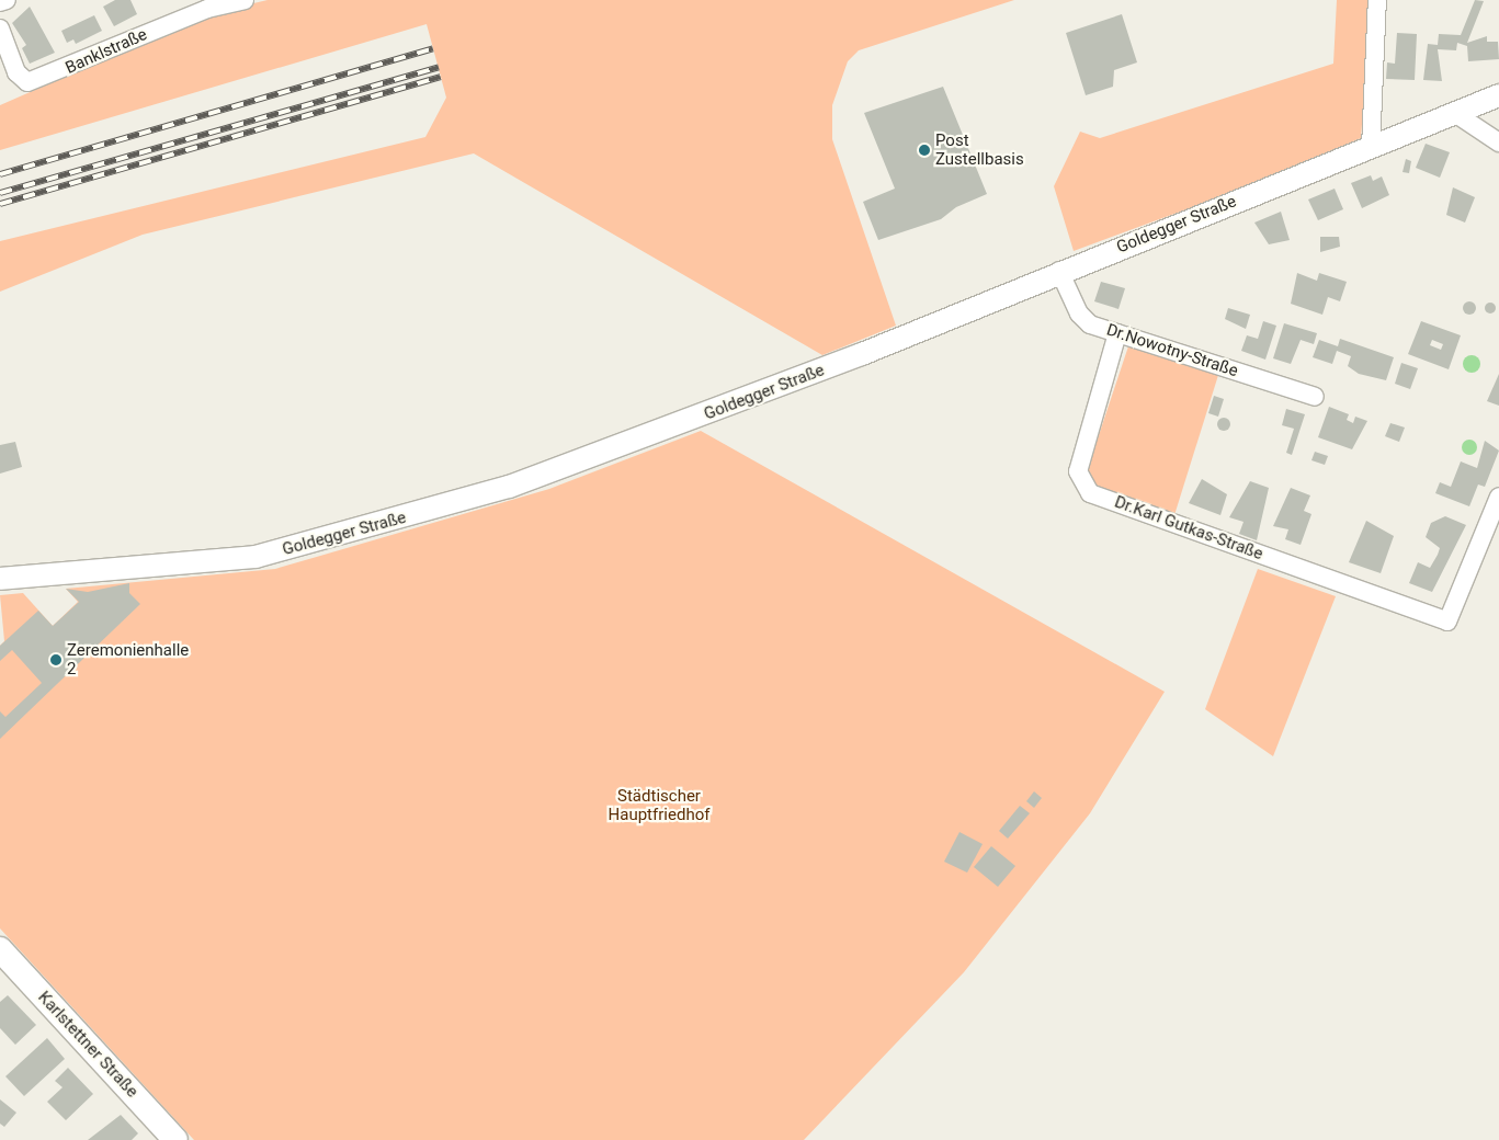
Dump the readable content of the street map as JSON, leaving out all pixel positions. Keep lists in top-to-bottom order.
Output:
{
  "streets": {
    "main road": ["Karlstettner Straße"],
    "street": [
      "Banklstraße",
      "Goldegger Straße",
      "Dr.Nowotny-Straße",
      "Dr.Karl Gutkas-Straße"
    ]
  },
  "crossings": [
    ["Goldegger Straße", "Dr.Nowotny-Straße"],
    ["Dr.Nowotny-Straße", "Dr.Karl Gutkas-Straße"]
  ],
  "parks": ["Städtischer Hauptfriedhof"],
  "places": ["Post Zustellbasis", "Zeremonienhalle 2"]
}
